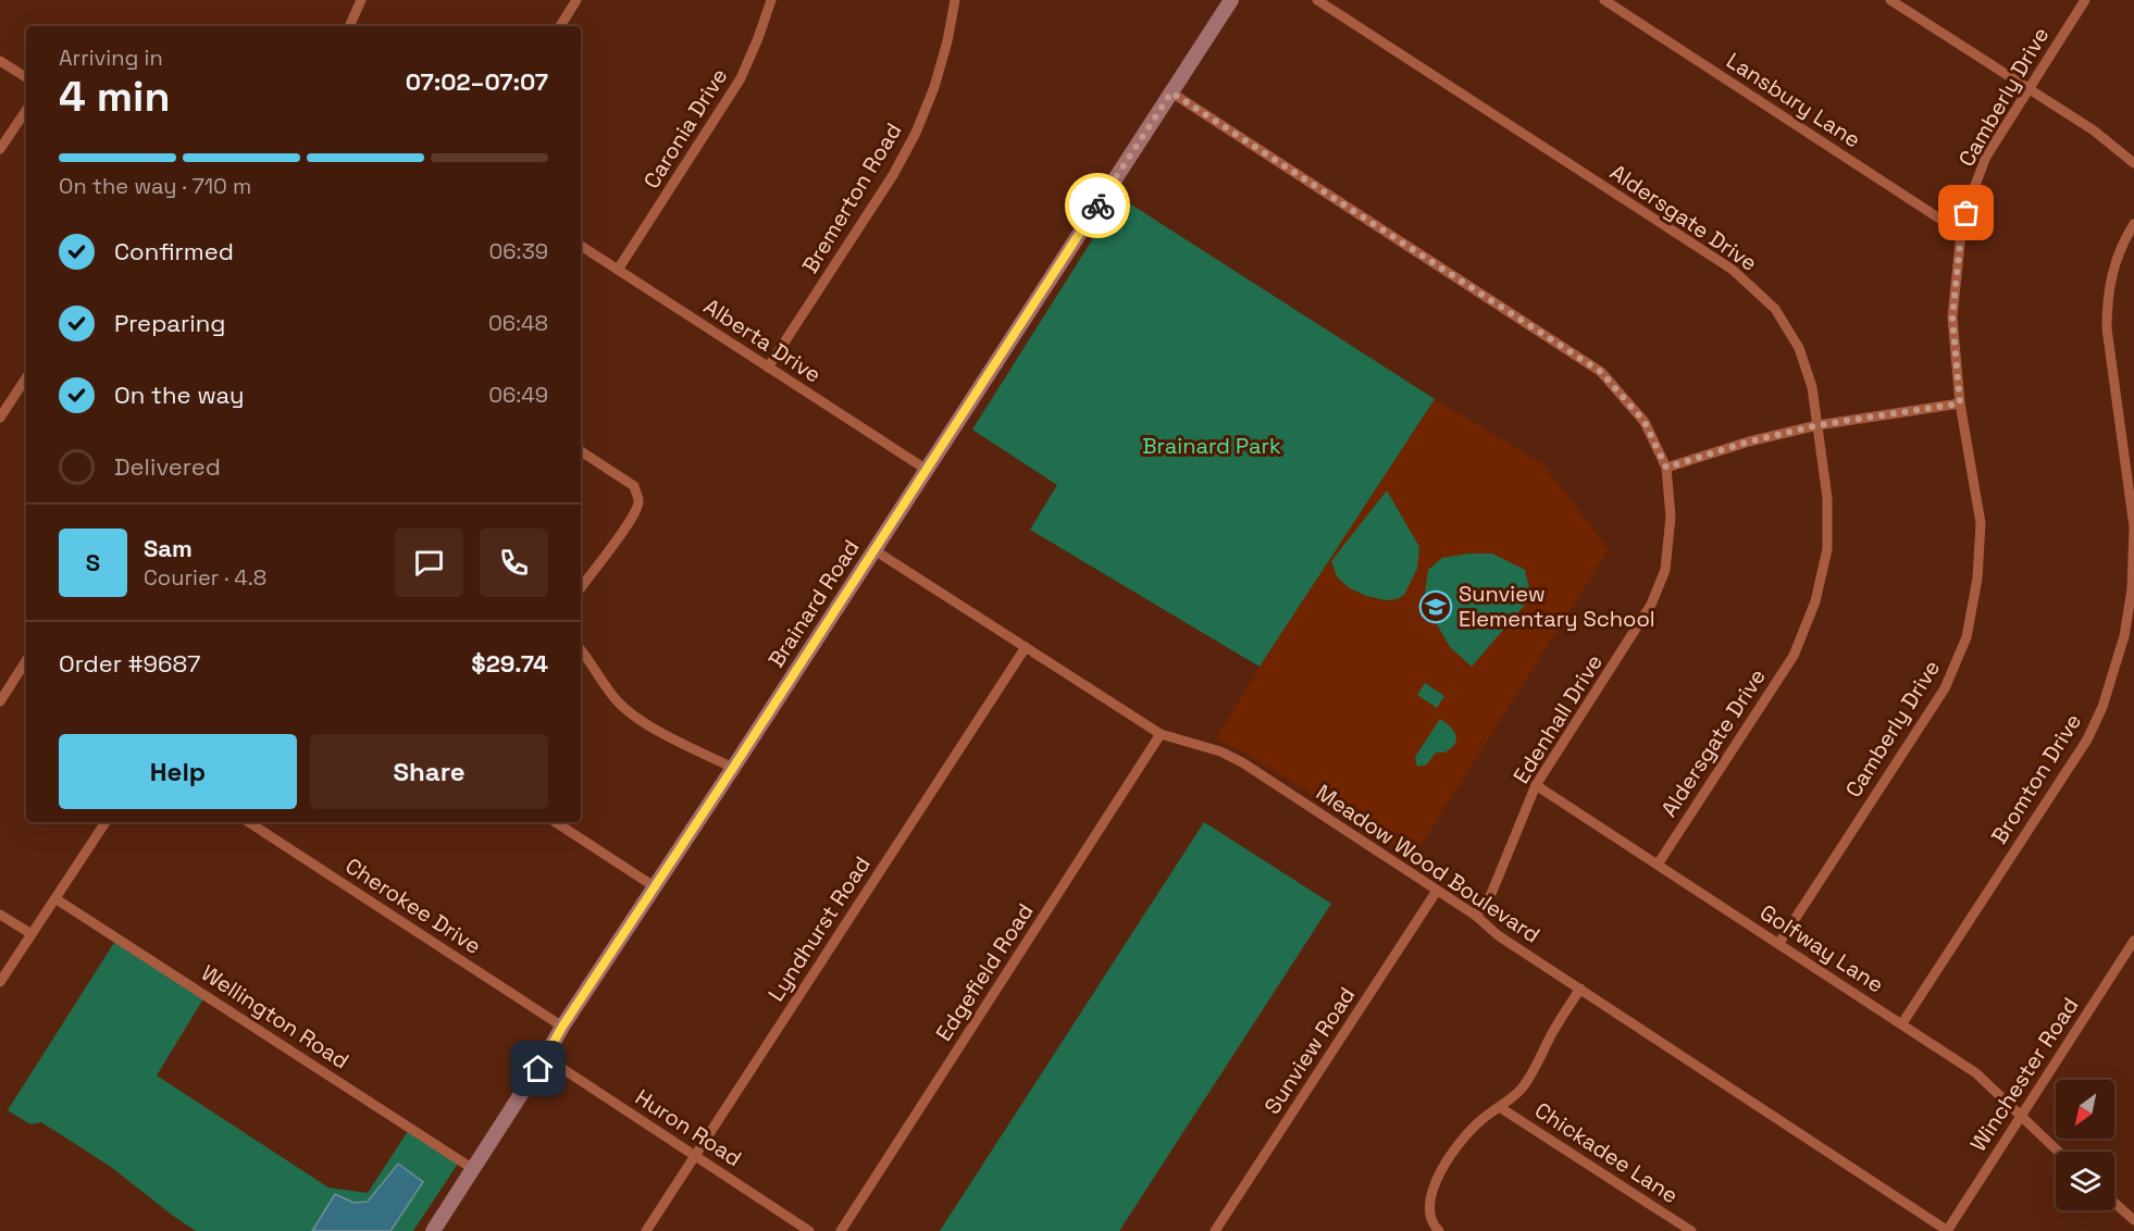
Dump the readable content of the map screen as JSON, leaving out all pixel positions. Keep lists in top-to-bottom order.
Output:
{
  "streets": {
    "main road": ["Brainard Road"],
    "street": [
      "Camberly Drive",
      "Lansbury Lane",
      "Caronia Drive",
      "Bremerton Road",
      "Aldersgate Drive",
      "Alberta Drive",
      "Edenhall Drive",
      "Bromton Drive",
      "Meadow Wood Boulevard",
      "Cherokee Drive",
      "Lyndhurst Road",
      "Golfway Lane",
      "Edgefield Road",
      "Wellington Road",
      "Sunview Road",
      "Winchester Road",
      "Huron Road",
      "Chickadee Lane"
    ]
  },
  "crossings": [
    ["Camberly Drive", "Lansbury Lane"],
    ["Camberly Drive", "Golfway Lane"],
    ["Caronia Drive", "Alberta Drive"],
    ["Bremerton Road", "Alberta Drive"],
    ["Aldersgate Drive", "Golfway Lane"],
    ["Alberta Drive", "Brainard Road"],
    ["Brainard Road", "Edenhall Drive"],
    ["Brainard Road", "Meadow Wood Boulevard"],
    ["Brainard Road", "Cherokee Drive"],
    ["Brainard Road", "Wellington Road"],
    ["Brainard Road", "Huron Road"],
    ["Edenhall Drive", "Meadow Wood Boulevard"],
    ["Edenhall Drive", "Golfway Lane"],
    ["Bromton Drive", "Golfway Lane"],
    ["Meadow Wood Boulevard", "Lyndhurst Road"],
    ["Meadow Wood Boulevard", "Edgefield Road"],
    ["Meadow Wood Boulevard", "Sunview Road"],
    ["Meadow Wood Boulevard", "Winchester Road"],
    ["Lyndhurst Road", "Huron Road"],
    ["Golfway Lane", "Winchester Road"]
  ],
  "parks": ["Brainard Park"],
  "places": {
    "school or university": ["Sunview Elementary School"]
  },
  "north": "bottom left",
  "page": {
    "heading": ["4 min", "Arriving in", "07:02–07:07"],
    "panel": [
      "Sam",
      "Courier · 4.8",
      "Order #9687",
      "$29.74"
    ],
    "bar": "On the way · 710 m",
    "list": [
      ["Confirmed", "06:39"],
      ["Preparing", "06:48"],
      ["On the way", "06:49"],
      "Delivered"
    ],
    "round": "S",
    "buttons": ["Help", "Share"]
  }
}
